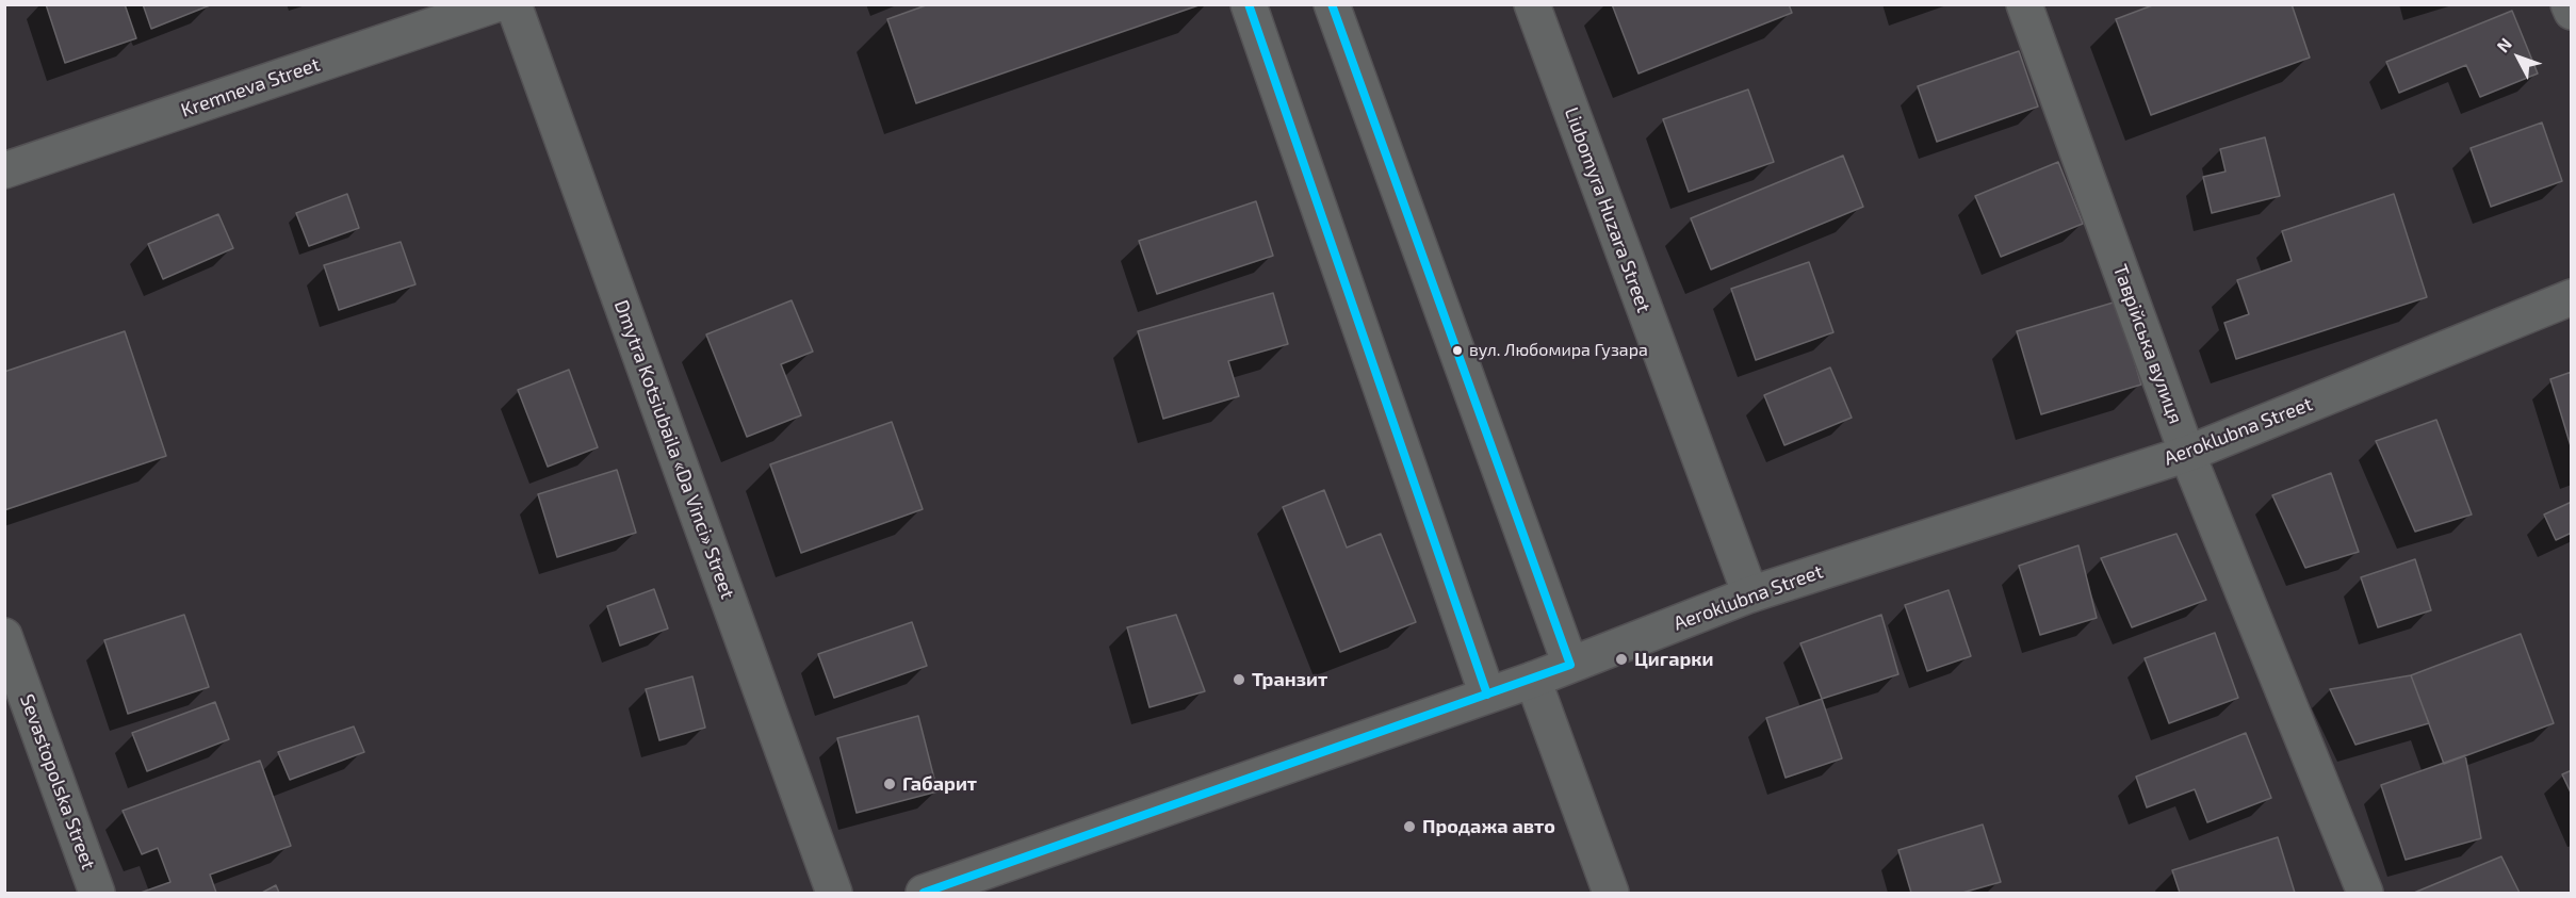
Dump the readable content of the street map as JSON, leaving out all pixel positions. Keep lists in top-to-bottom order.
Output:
{
  "streets": {
    "street": [
      "Kremneva Street",
      "Liubomyra Huzara Street",
      "Таврійська вулиця",
      "Aeroklubna Street",
      "Dmytra Kotsiubaila «Da Vinci» Street",
      "Sevastopolska Street"
    ]
  },
  "crossings": [
    ["Liubomyra Huzara Street", "Aeroklubna Street"],
    ["Таврійська вулиця", "Aeroklubna Street"]
  ],
  "places": [
    "вул. Любомира Гузара",
    "Цигарки",
    "Транзит",
    "Габарит",
    "Продажа авто"
  ],
  "north": "top left"
}
